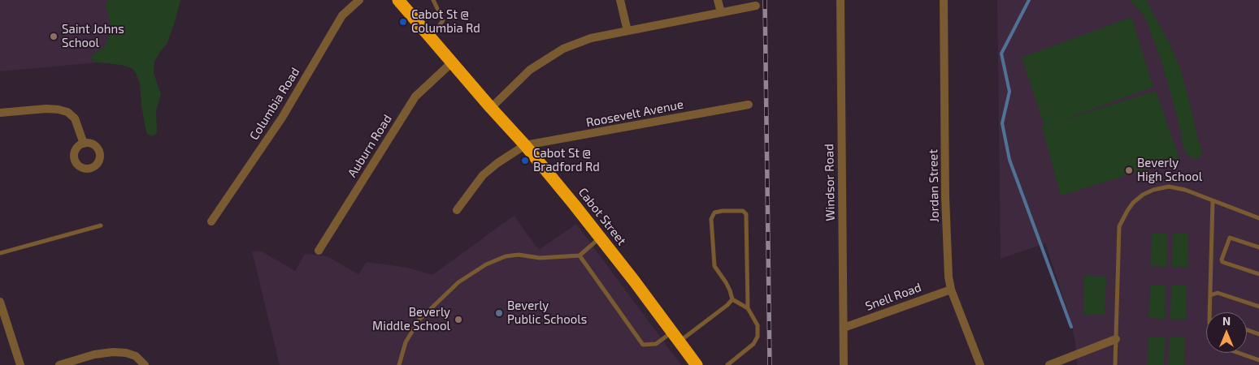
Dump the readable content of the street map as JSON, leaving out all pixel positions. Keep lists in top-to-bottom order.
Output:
{
  "streets": {
    "highway": ["Cabot Street"],
    "street": [
      "Columbia Road",
      "Roosevelt Avenue",
      "Auburn Road",
      "Windsor Road",
      "Jordan Street",
      "Snell Road"
    ]
  },
  "crossings": [
    ["Roosevelt Avenue", "Cabot Street"],
    ["Auburn Road", "Cabot Street"],
    ["Windsor Road", "Snell Road"],
    ["Jordan Street", "Snell Road"]
  ],
  "places": [
    "Cabot St @ Columbia Rd",
    "Saint Johns School",
    "Cabot St @ Bradford Rd",
    "Beverly High School",
    "Beverly Public Schools",
    "Beverly Middle School"
  ],
  "north": "top"
}
